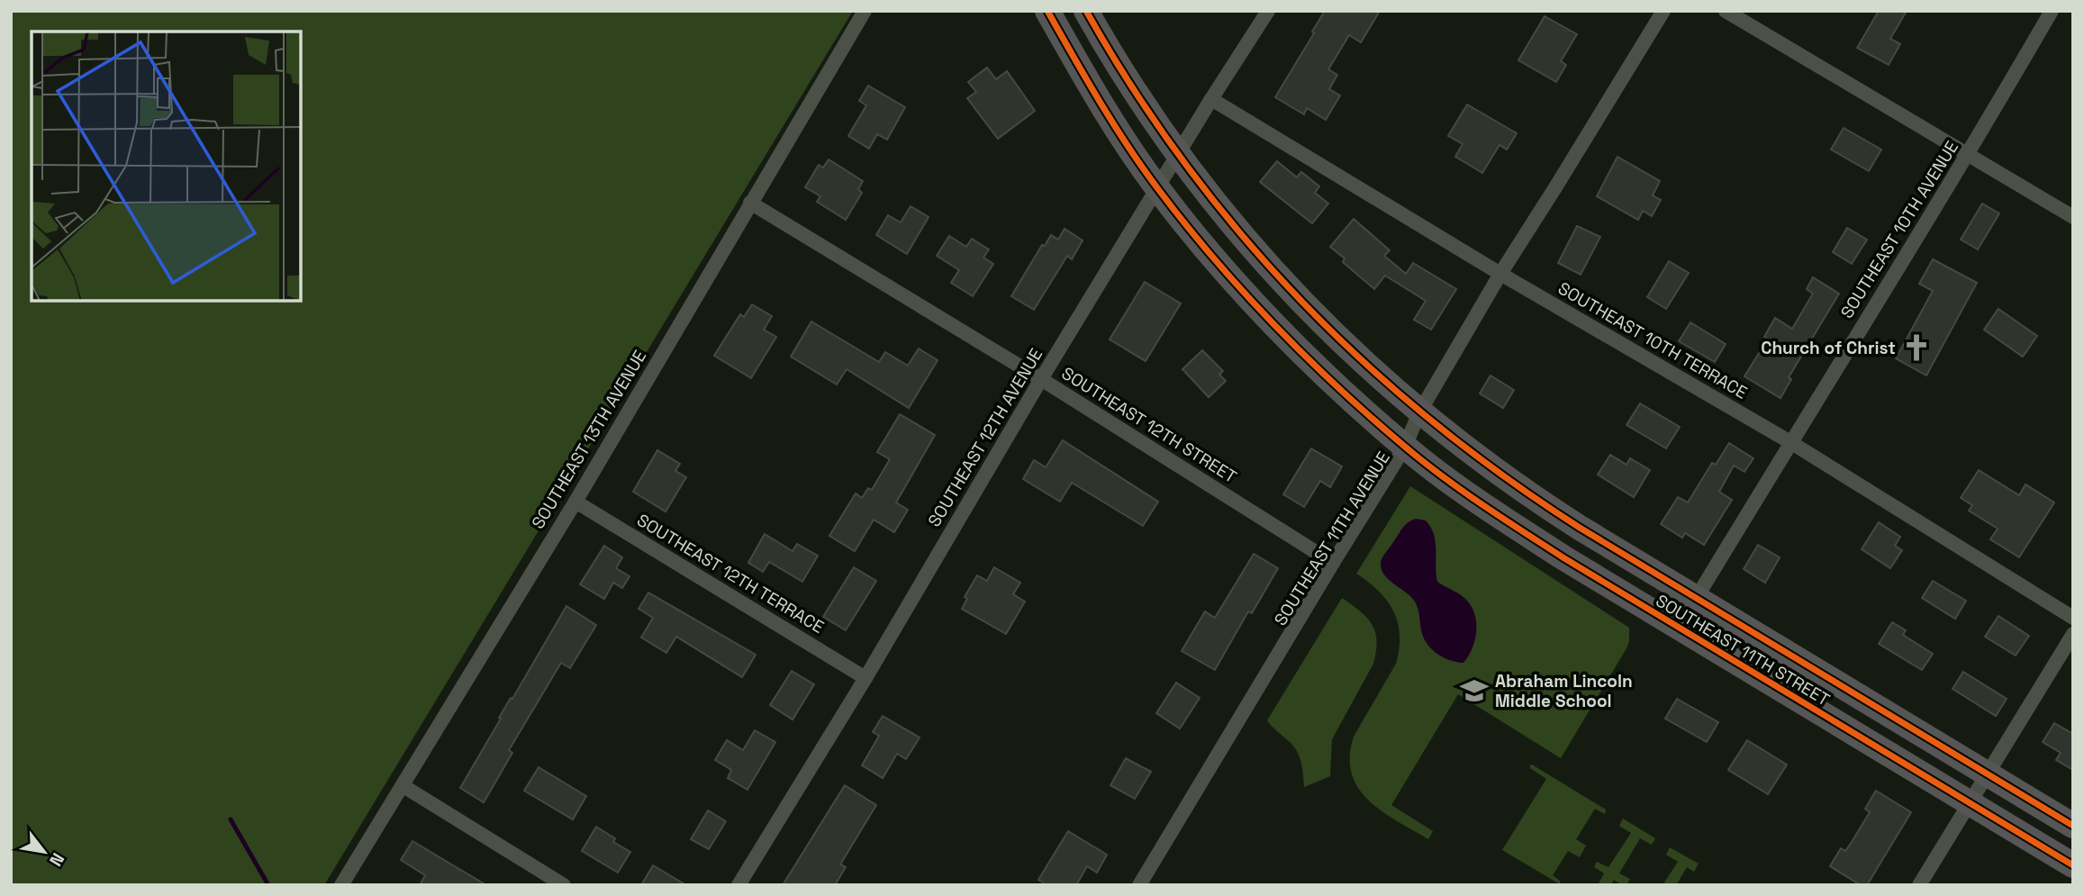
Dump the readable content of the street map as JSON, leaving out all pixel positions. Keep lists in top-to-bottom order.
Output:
{
  "streets": {
    "highway": ["SOUTHEAST 11TH STREET"],
    "street": [
      "SOUTHEAST 10TH AVENUE",
      "SOUTHEAST 10TH TERRACE",
      "SOUTHEAST 12TH STREET",
      "SOUTHEAST 12TH AVENUE",
      "SOUTHEAST 13TH AVENUE",
      "SOUTHEAST 11TH AVENUE",
      "SOUTHEAST 12TH TERRACE"
    ]
  },
  "crossings": [
    ["SOUTHEAST 10TH AVENUE", "SOUTHEAST 10TH TERRACE"],
    ["SOUTHEAST 10TH AVENUE", "SOUTHEAST 11TH STREET"],
    ["SOUTHEAST 10TH TERRACE", "SOUTHEAST 12TH AVENUE"],
    ["SOUTHEAST 10TH TERRACE", "SOUTHEAST 11TH AVENUE"],
    ["SOUTHEAST 12TH STREET", "SOUTHEAST 12TH AVENUE"],
    ["SOUTHEAST 12TH STREET", "SOUTHEAST 13TH AVENUE"],
    ["SOUTHEAST 12TH STREET", "SOUTHEAST 11TH AVENUE"],
    ["SOUTHEAST 12TH AVENUE", "SOUTHEAST 12TH TERRACE"],
    ["SOUTHEAST 12TH AVENUE", "SOUTHEAST 11TH STREET"],
    ["SOUTHEAST 13TH AVENUE", "SOUTHEAST 12TH TERRACE"],
    ["SOUTHEAST 11TH AVENUE", "SOUTHEAST 11TH STREET"]
  ],
  "places": {
    "church": ["Church of Christ"],
    "school or university": ["Abraham Lincoln Middle School"]
  },
  "north": "bottom right"
}
